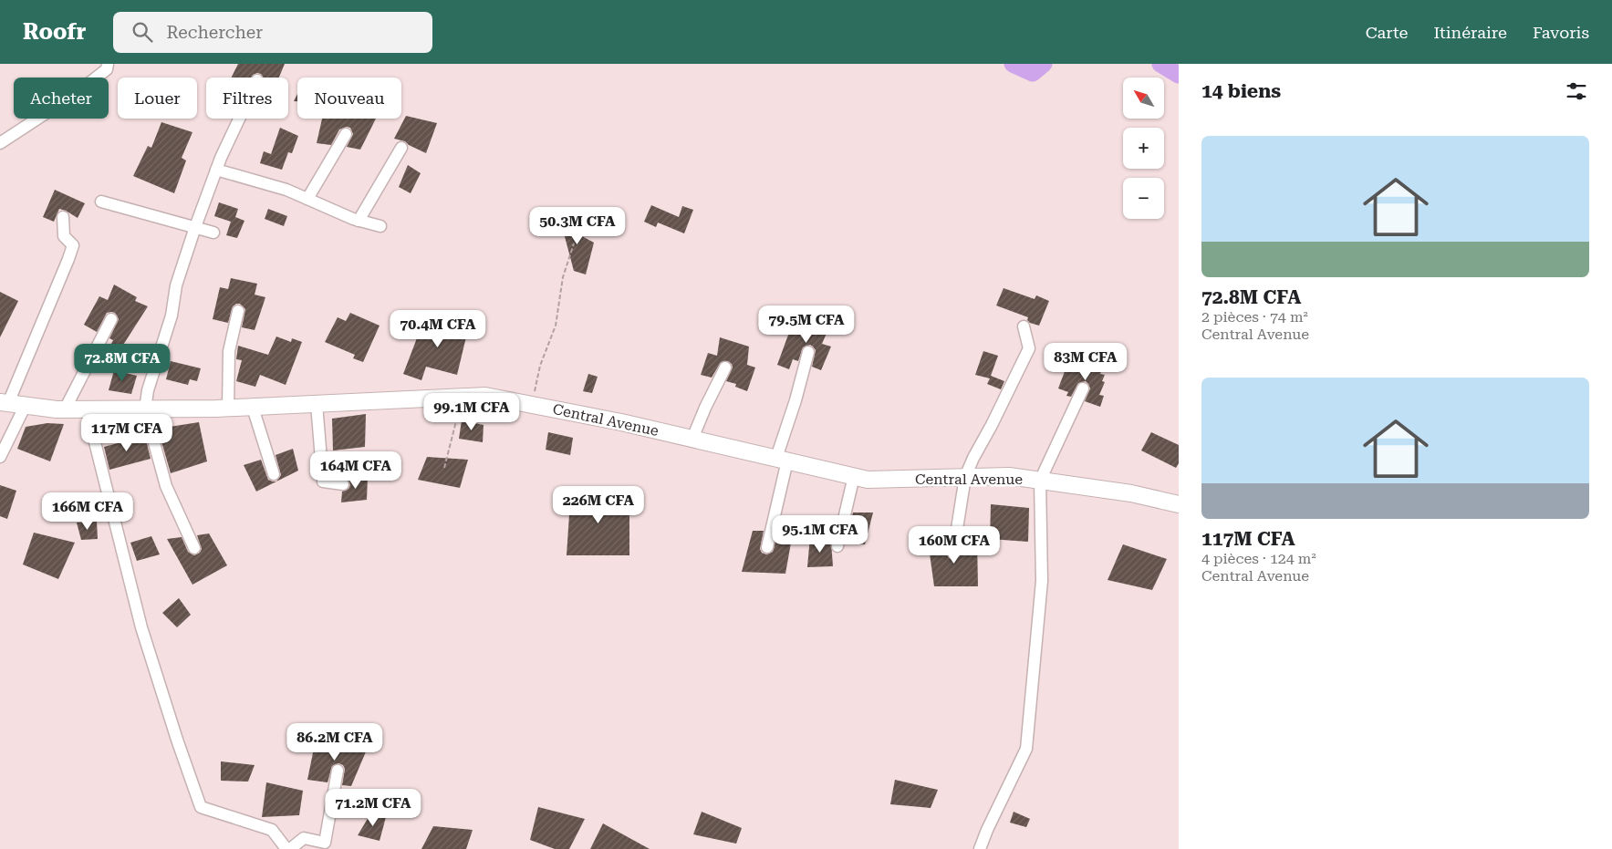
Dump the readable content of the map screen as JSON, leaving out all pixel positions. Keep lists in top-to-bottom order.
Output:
{
  "streets": {
    "street": ["Central Avenue"]
  },
  "north": "top left",
  "page": {
    "header": "Roofr",
    "search": "Rechercher",
    "nav": ["Carte", "Itinéraire", "Favoris"],
    "heading": "14 biens",
    "map_buttons": ["+", "−"],
    "chip": [
      "Acheter",
      "Louer",
      "Filtres",
      "Nouveau"
    ],
    "list": [
      {
        "name": "72.8M CFA",
        "note": "2 pièces · 74 m² · Central Avenue"
      },
      {
        "name": "117M CFA",
        "note": "4 pièces · 124 m² · Central Avenue"
      }
    ],
    "price": [
      "50.3M CFA",
      "79.5M CFA",
      "70.4M CFA",
      "83M CFA",
      "72.8M CFA",
      "99.1M CFA",
      "117M CFA",
      "164M CFA",
      "226M CFA",
      "166M CFA",
      "95.1M CFA",
      "160M CFA",
      "86.2M CFA",
      "71.2M CFA"
    ]
  }
}
